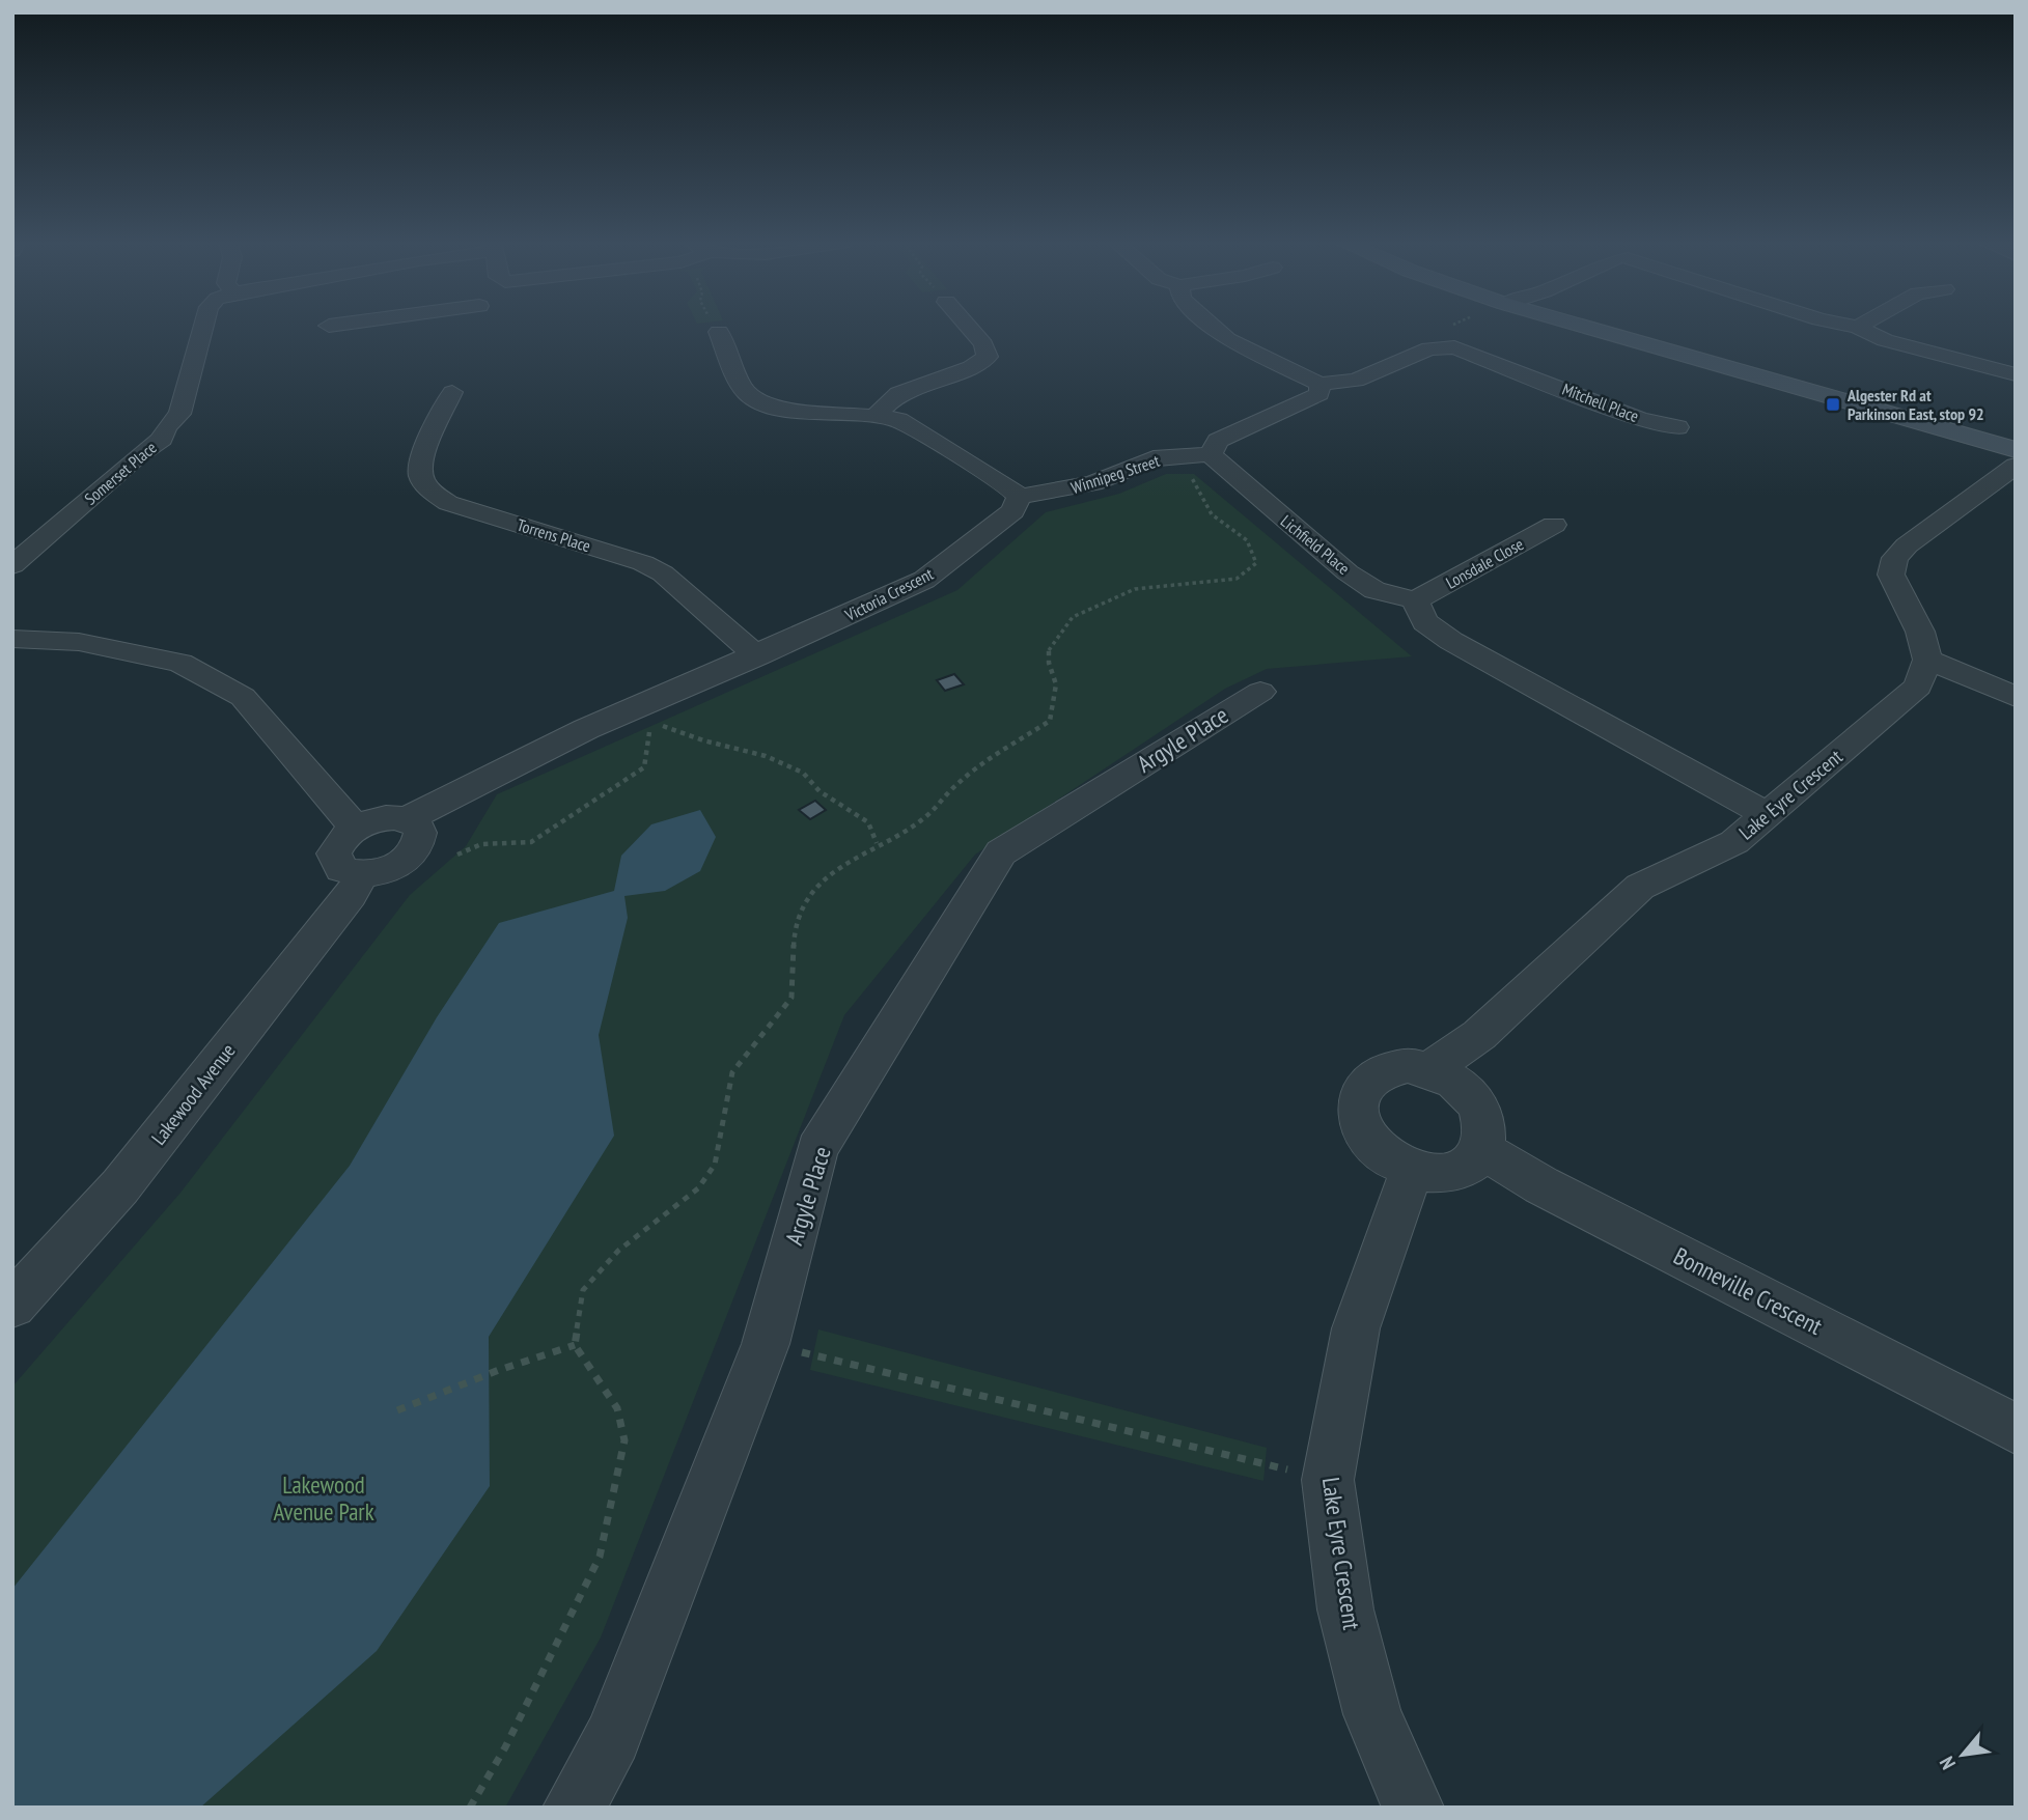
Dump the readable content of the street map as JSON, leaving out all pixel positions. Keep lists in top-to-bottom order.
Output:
{
  "streets": {
    "street": [
      "Mitchell Place",
      "Somerset Place",
      "Winnipeg Street",
      "Torrens Place",
      "Lichfield Place",
      "Lonsdale Close",
      "Victoria Crescent",
      "Argyle Place",
      "Lake Eyre Crescent",
      "Lakewood Avenue",
      "Bonneville Crescent"
    ]
  },
  "crossings": [
    ["Winnipeg Street", "Lichfield Place"],
    ["Winnipeg Street", "Victoria Crescent"],
    ["Torrens Place", "Victoria Crescent"],
    ["Lichfield Place", "Lonsdale Close"],
    ["Victoria Crescent", "Lakewood Avenue"],
    ["Lake Eyre Crescent", "Bonneville Crescent"]
  ],
  "parks": ["Lakewood Avenue Park"],
  "places": {
    "transit": ["Algester Rd at Parkinson East, stop 92"]
  },
  "north": "bottom left"
}
